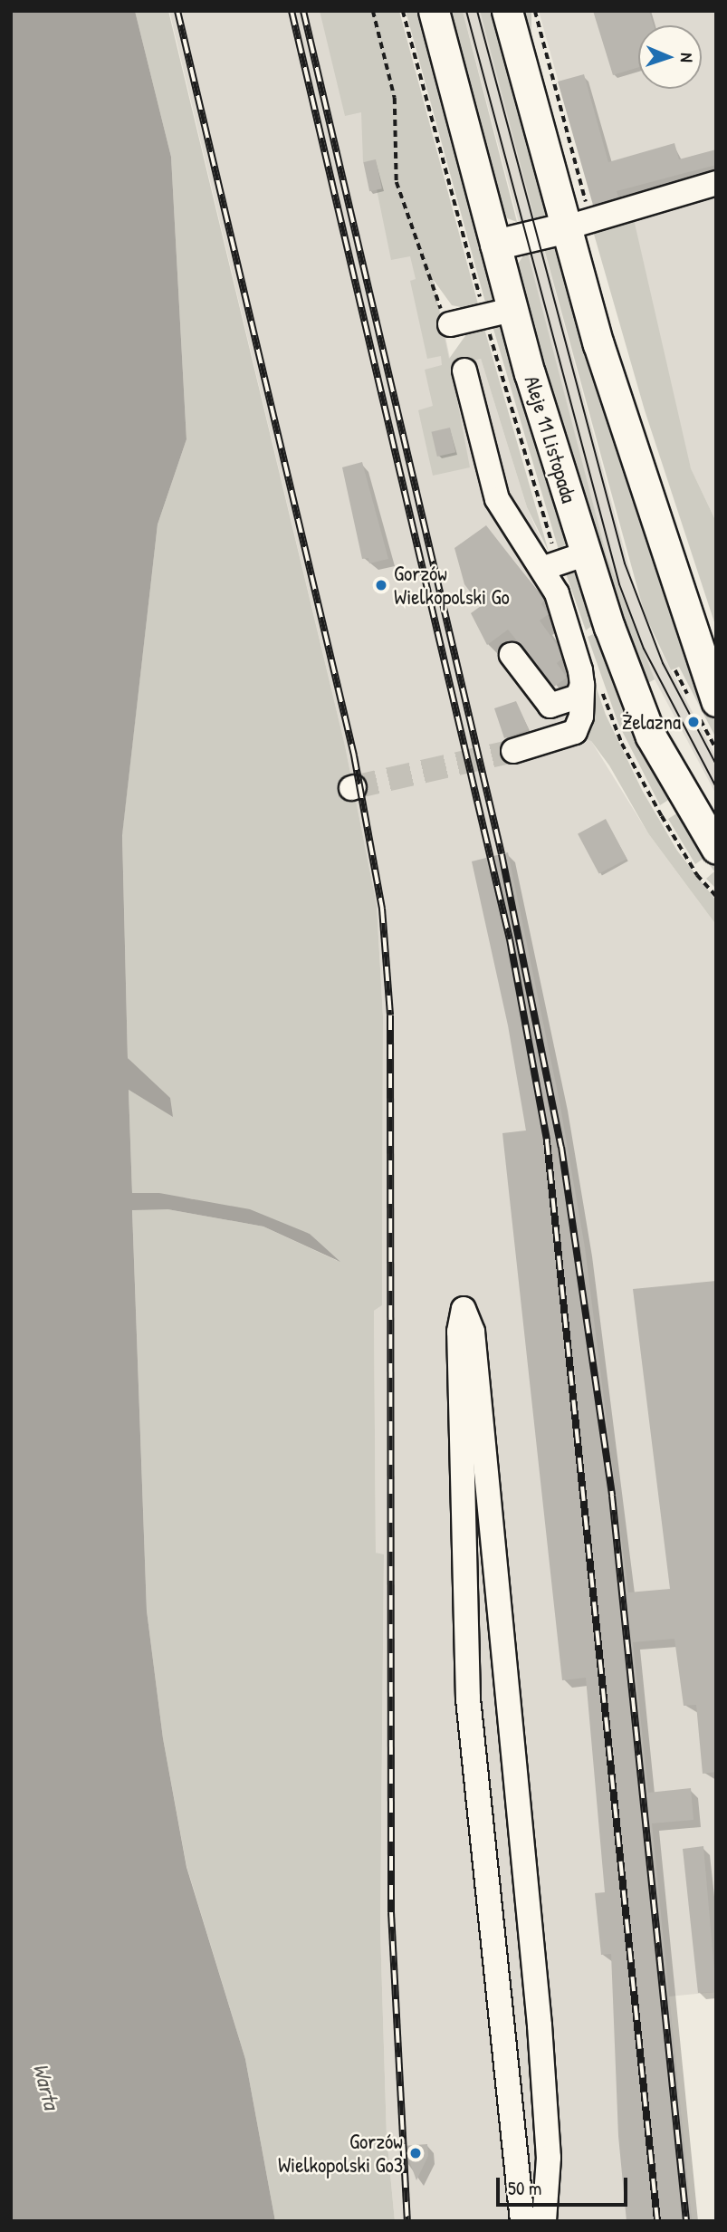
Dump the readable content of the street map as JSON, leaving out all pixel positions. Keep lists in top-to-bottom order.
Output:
{
  "streets": {
    "main road": ["Aleje 11 Listopada"]
  },
  "water": ["Warta"],
  "places": ["Gorzów Wielkopolski Go", "Żelazna", "Gorzów Wielkopolski Go3"],
  "scale_bar": "50 m",
  "north": "right"
}
